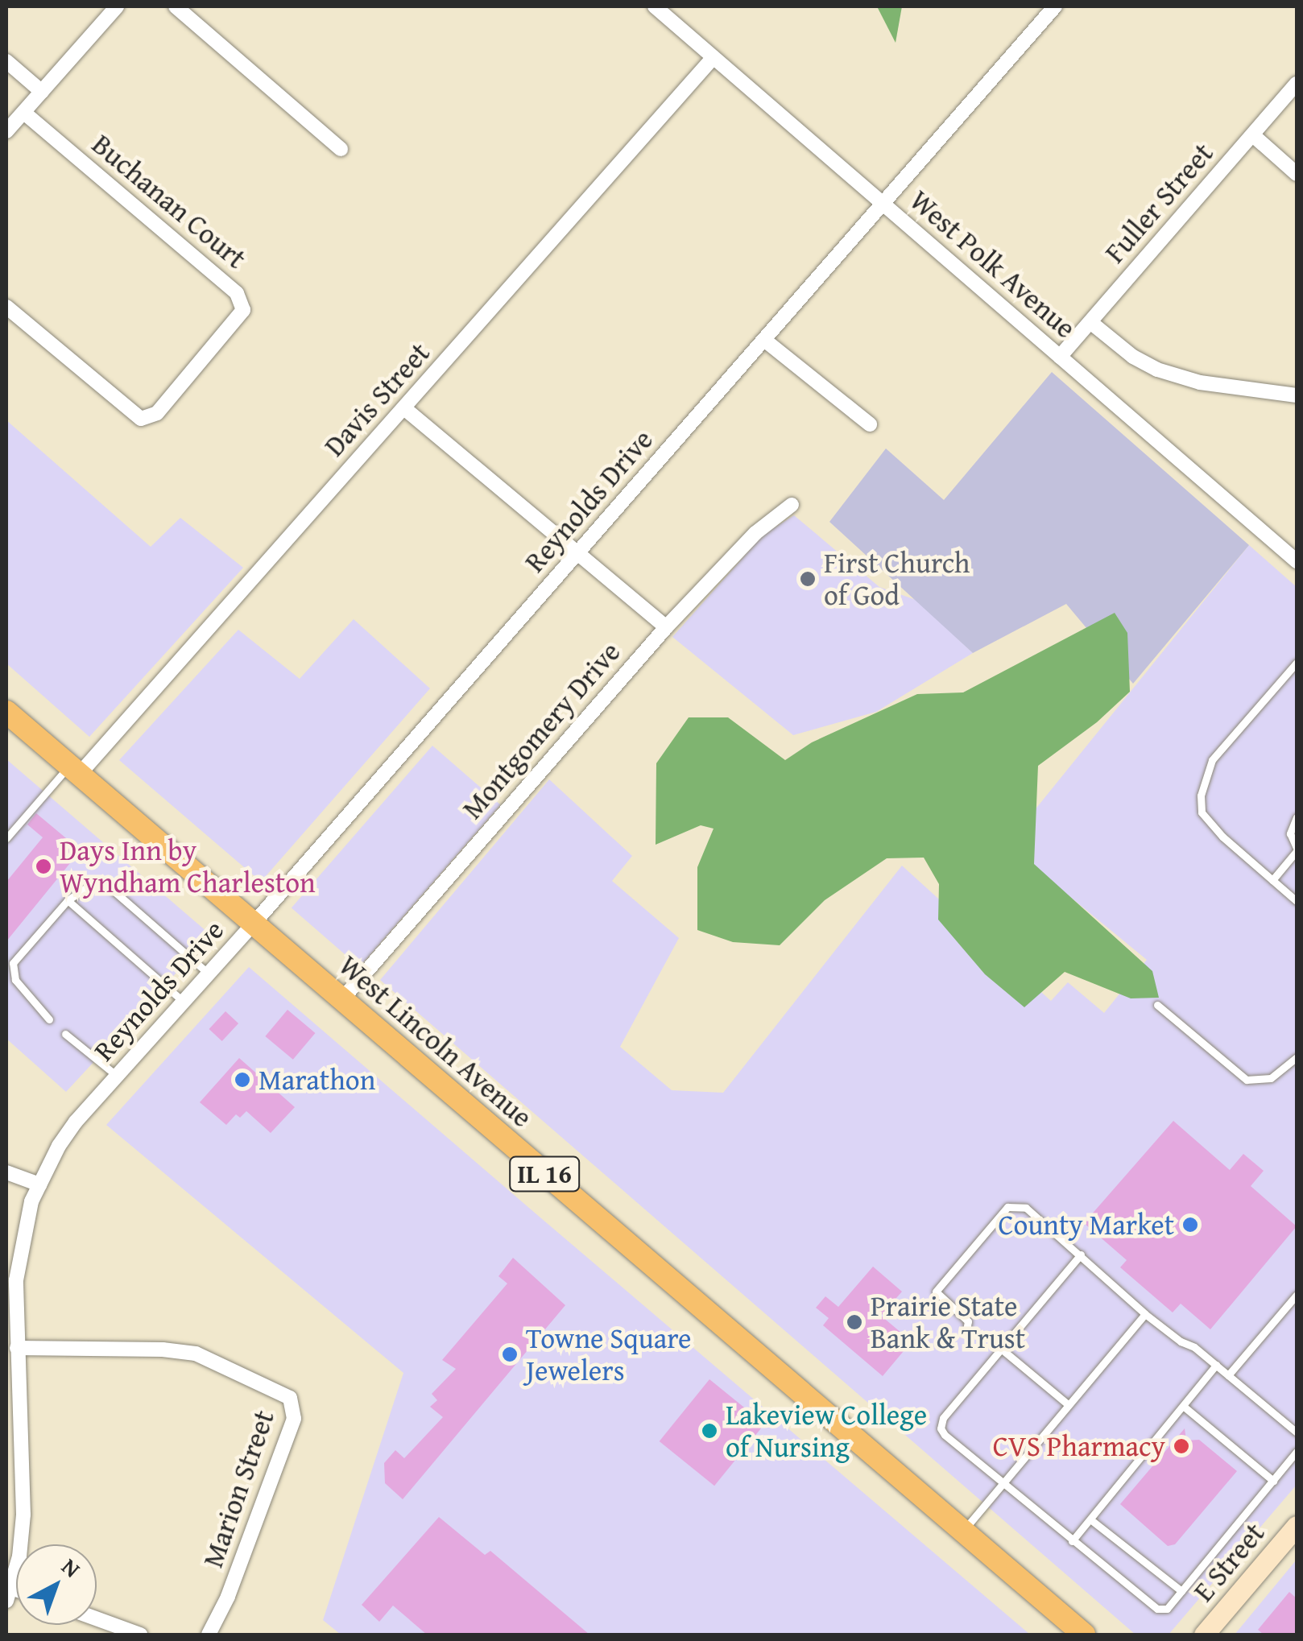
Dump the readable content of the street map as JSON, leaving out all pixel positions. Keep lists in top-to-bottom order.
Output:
{
  "streets": {
    "main road": ["West Lincoln Avenue", "IL 16"],
    "street": [
      "Buchanan Court",
      "Fuller Street",
      "West Polk Avenue",
      "Davis Street",
      "Reynolds Drive",
      "Montgomery Drive",
      "Marion Street",
      "E Street"
    ]
  },
  "crossings": [
    ["Fuller Street", "West Polk Avenue"],
    ["West Polk Avenue", "Davis Street"],
    ["West Polk Avenue", "Reynolds Drive"],
    ["Davis Street", "West Lincoln Avenue"],
    ["Reynolds Drive", "West Lincoln Avenue"],
    ["Reynolds Drive", "Marion Street"],
    ["Montgomery Drive", "West Lincoln Avenue"]
  ],
  "places": [
    "First Church of God",
    "Days Inn by Wyndham Charleston",
    "Marathon",
    "County Market",
    "Prairie State Bank & Trust",
    "Towne Square Jewelers",
    "Lakeview College of Nursing",
    "CVS Pharmacy"
  ],
  "north": "top right"
}
